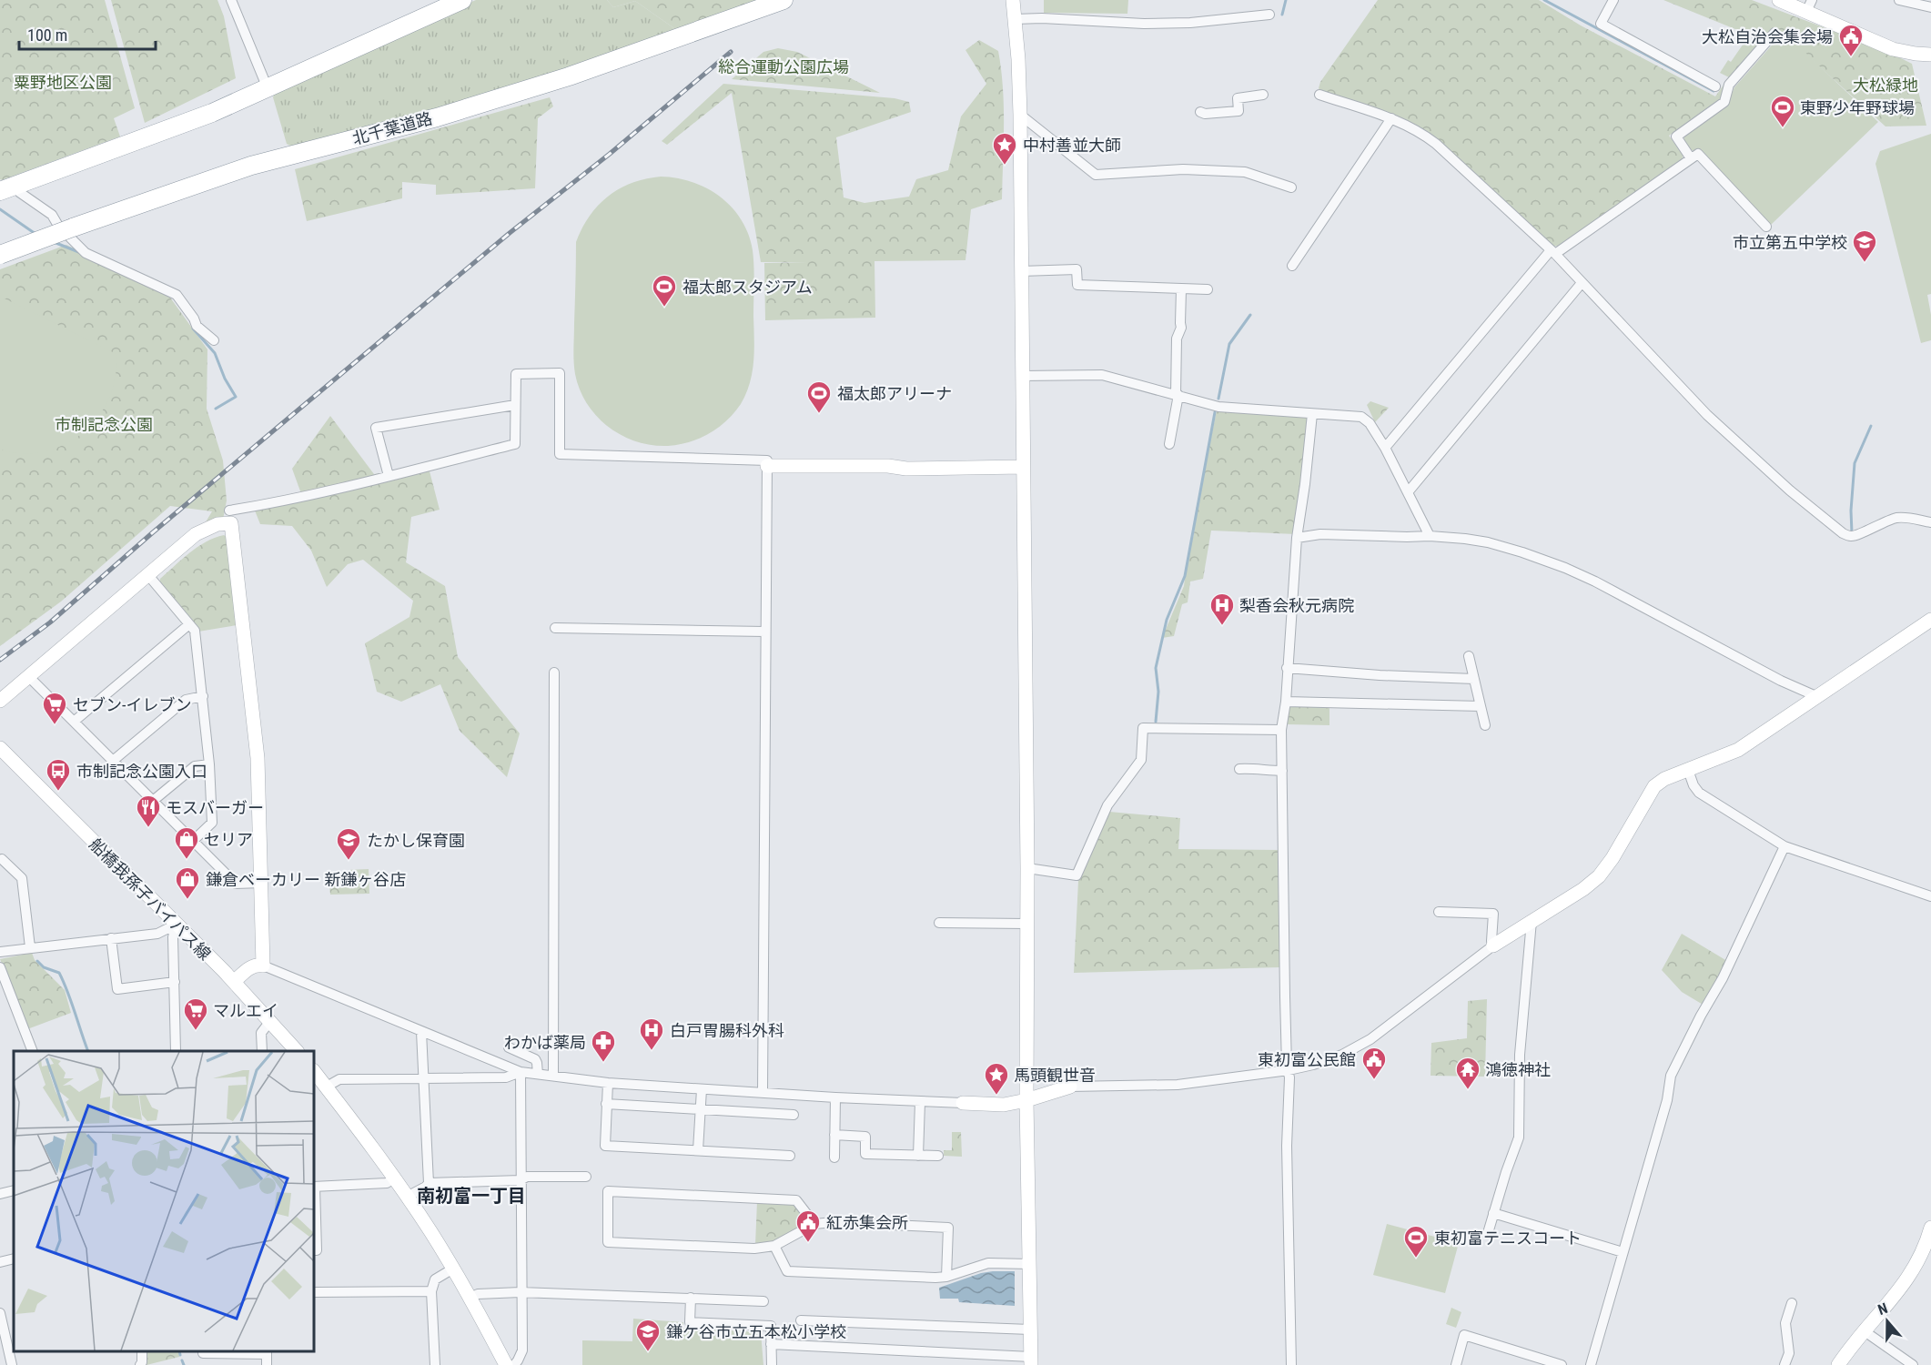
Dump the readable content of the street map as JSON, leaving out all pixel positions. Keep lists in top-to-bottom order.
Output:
{
  "streets": {
    "highway": ["北千葉道路"],
    "street": ["船橋我孫子バイパス線"]
  },
  "districts": ["南初富一丁目"],
  "parks": [
    "総合運動公園広場",
    "粟野地区公園",
    "大松緑地",
    "市制記念公園"
  ],
  "places": {
    "public building": ["大松自治会集会場", "東初富公民館", "紅赤集会所"],
    "sports": [
      "東野少年野球場",
      "福太郎スタジアム",
      "福太郎アリーナ",
      "東初富テニスコート"
    ],
    "place": ["中村善並大師", "馬頭観世音"],
    "school or university": ["市立第五中学校", "たかし保育園", "鎌ケ谷市立五本松小学校"],
    "hospital": ["梨香会秋元病院", "白戸胃腸科外科"],
    "supermarket": ["セブン-イレブン", "マルエイ"],
    "bus stop": ["市制記念公園入口"],
    "restaurant": ["モスバーガー"],
    "shop": ["セリア", "鎌倉ベーカリー 新鎌ヶ谷店"],
    "pharmacy": ["わかば薬局"],
    "temple": ["鴻徳神社"]
  },
  "scale_bar": "100 m",
  "north": "top"
}
